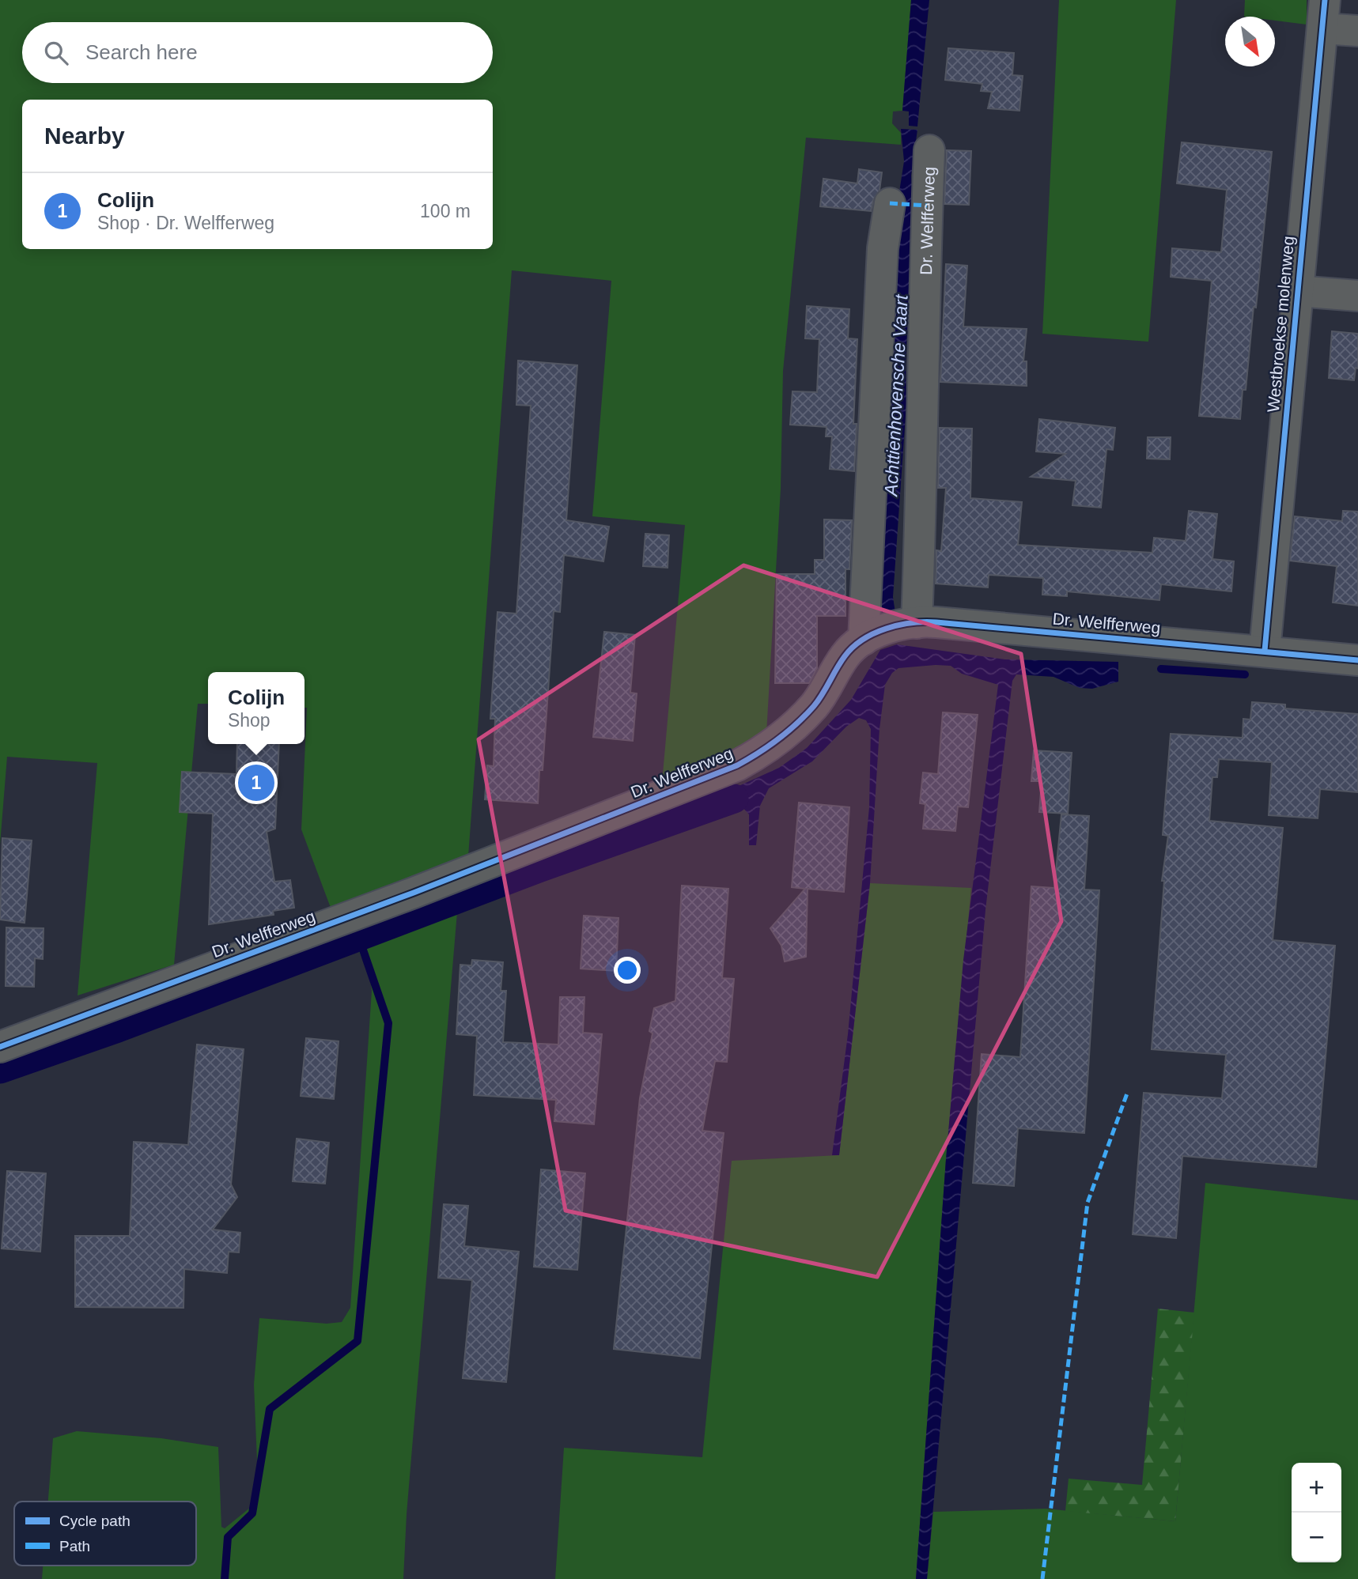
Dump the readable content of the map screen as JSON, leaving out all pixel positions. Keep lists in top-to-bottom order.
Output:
{
  "streets": {
    "street": ["Dr. Welfferweg", "Westbroekse molenweg"]
  },
  "crossings": [
    ["Dr. Welfferweg", "Westbroekse molenweg"]
  ],
  "water": ["Achttienhovensche Vaart"],
  "legend": ["Cycle path", "Path"],
  "north": "bottom right",
  "page": {
    "search": "Search here",
    "heading": "Nearby",
    "list": [
      {
        "mark": "1",
        "name": "Colijn",
        "note": "Shop · Dr. Welfferweg",
        "value": "100 m"
      }
    ],
    "popup": ["Colijn", "Shop"],
    "pins": "1",
    "map_buttons": ["+", "−"]
  }
}
